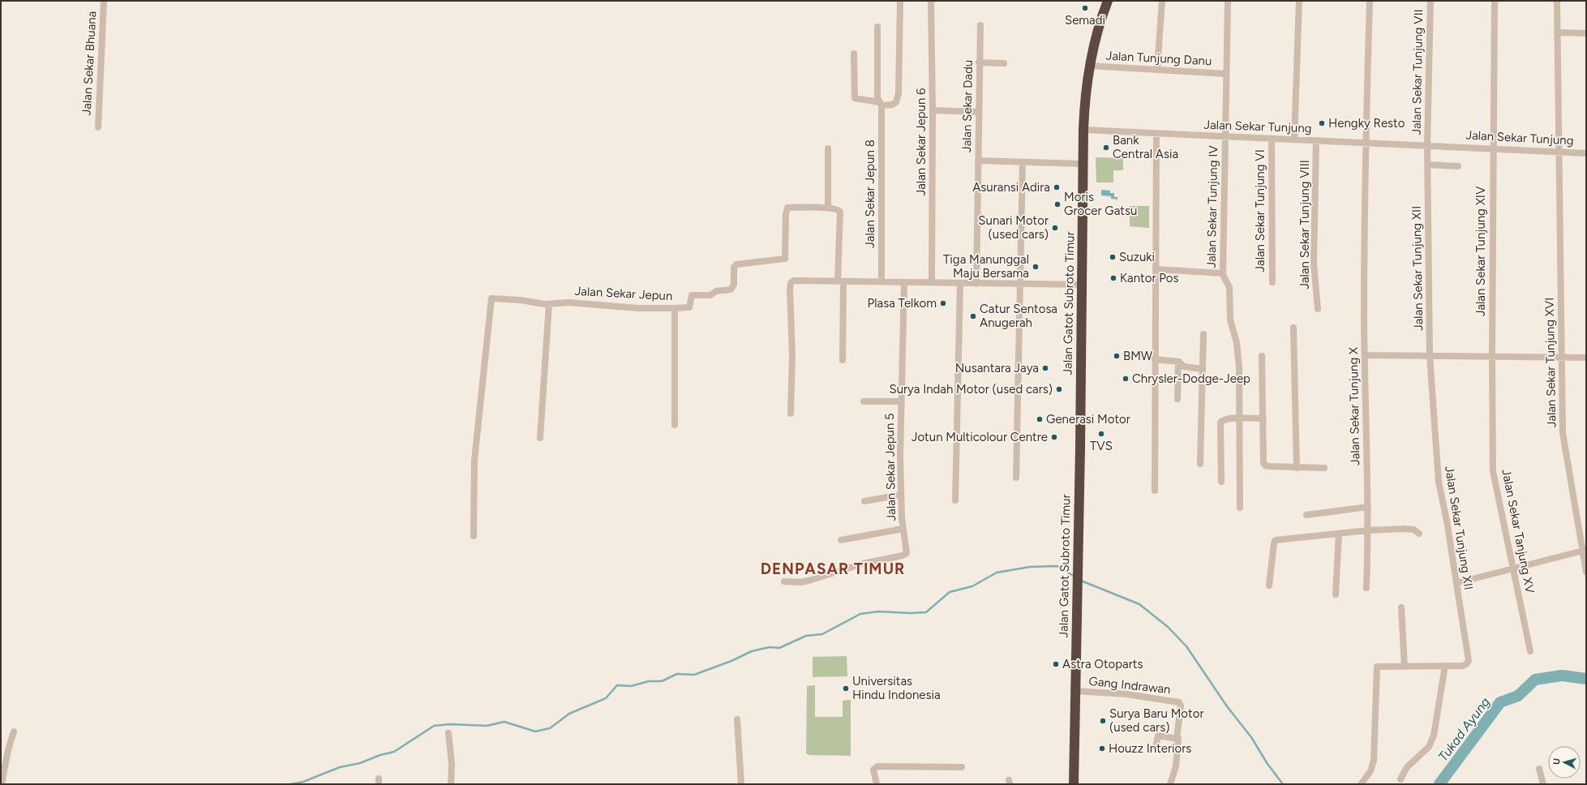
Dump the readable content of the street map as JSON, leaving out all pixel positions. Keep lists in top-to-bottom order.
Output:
{
  "streets": {
    "highway": ["Jalan Gatot Subroto Timur"],
    "street": [
      "Jalan Tunjung Danu",
      "Jalan Sekar Bhuana",
      "Jalan Sekar Tunjung VII",
      "Jalan Sekar Dadu",
      "Jalan Sekar Tunjung",
      "Jalan Sekar Jepun 6",
      "Jalan Sekar Jepun 8",
      "Jalan Sekar Tunjung IV",
      "Jalan Sekar Tunjung VI",
      "Jalan Sekar Tunjung VIII",
      "Jalan Sekar Tunjung XIV",
      "Jalan Sekar Tunjung XII",
      "Jalan Sekar Jepun",
      "Jalan Sekar Tunjung XVI",
      "Jalan Sekar Tunjung X",
      "Jalan Sekar Jepun 5",
      "Jalan Sekar Tanjung XV",
      "Gang Indrawan"
    ]
  },
  "crossings": [
    ["Jalan Tunjung Danu", "Jalan Sekar Tunjung IV"],
    ["Jalan Tunjung Danu", "Jalan Gatot Subroto Timur"],
    ["Jalan Sekar Tunjung VII", "Jalan Sekar Tunjung"],
    ["Jalan Sekar Tunjung VII", "Jalan Sekar Tunjung XII"],
    ["Jalan Sekar Dadu", "Jalan Gatot Subroto Timur"],
    ["Jalan Sekar Tunjung", "Jalan Sekar Tunjung IV"],
    ["Jalan Sekar Tunjung", "Jalan Sekar Tunjung VI"],
    ["Jalan Sekar Tunjung", "Jalan Sekar Tunjung VIII"],
    ["Jalan Sekar Tunjung", "Jalan Sekar Tunjung XIV"],
    ["Jalan Sekar Tunjung", "Jalan Sekar Tunjung XII"],
    ["Jalan Sekar Tunjung", "Jalan Gatot Subroto Timur"],
    ["Jalan Sekar Tunjung", "Jalan Sekar Tunjung XVI"],
    ["Jalan Sekar Tunjung", "Jalan Sekar Tunjung X"],
    ["Jalan Sekar Tunjung XIV", "Jalan Sekar Tanjung XV"],
    ["Jalan Gatot Subroto Timur", "Gang Indrawan"]
  ],
  "districts": ["DENPASAR TIMUR"],
  "water": ["Tukad Ayung"],
  "places": [
    "Semadi",
    "Hengky Resto",
    "Bank Central Asia",
    "Asuransi Adira",
    "Moris Grocer Gatsu",
    "Sunari Motor (used cars)",
    "Suzuki",
    "Tiga Manunggal Maju Bersama",
    "Kantor Pos",
    "Plasa Telkom",
    "Catur Sentosa Anugerah",
    "BMW",
    "Nusantara Jaya",
    "Chrysler-Dodge-Jeep",
    "Surya Indah Motor (used cars)",
    "Generasi Motor",
    "TVS",
    "Jotun Multicolour Centre",
    "Astra Otoparts",
    "Universitas Hindu Indonesia",
    "Surya Baru Motor (used cars)",
    "Houzz Interiors"
  ],
  "north": "left"
}
